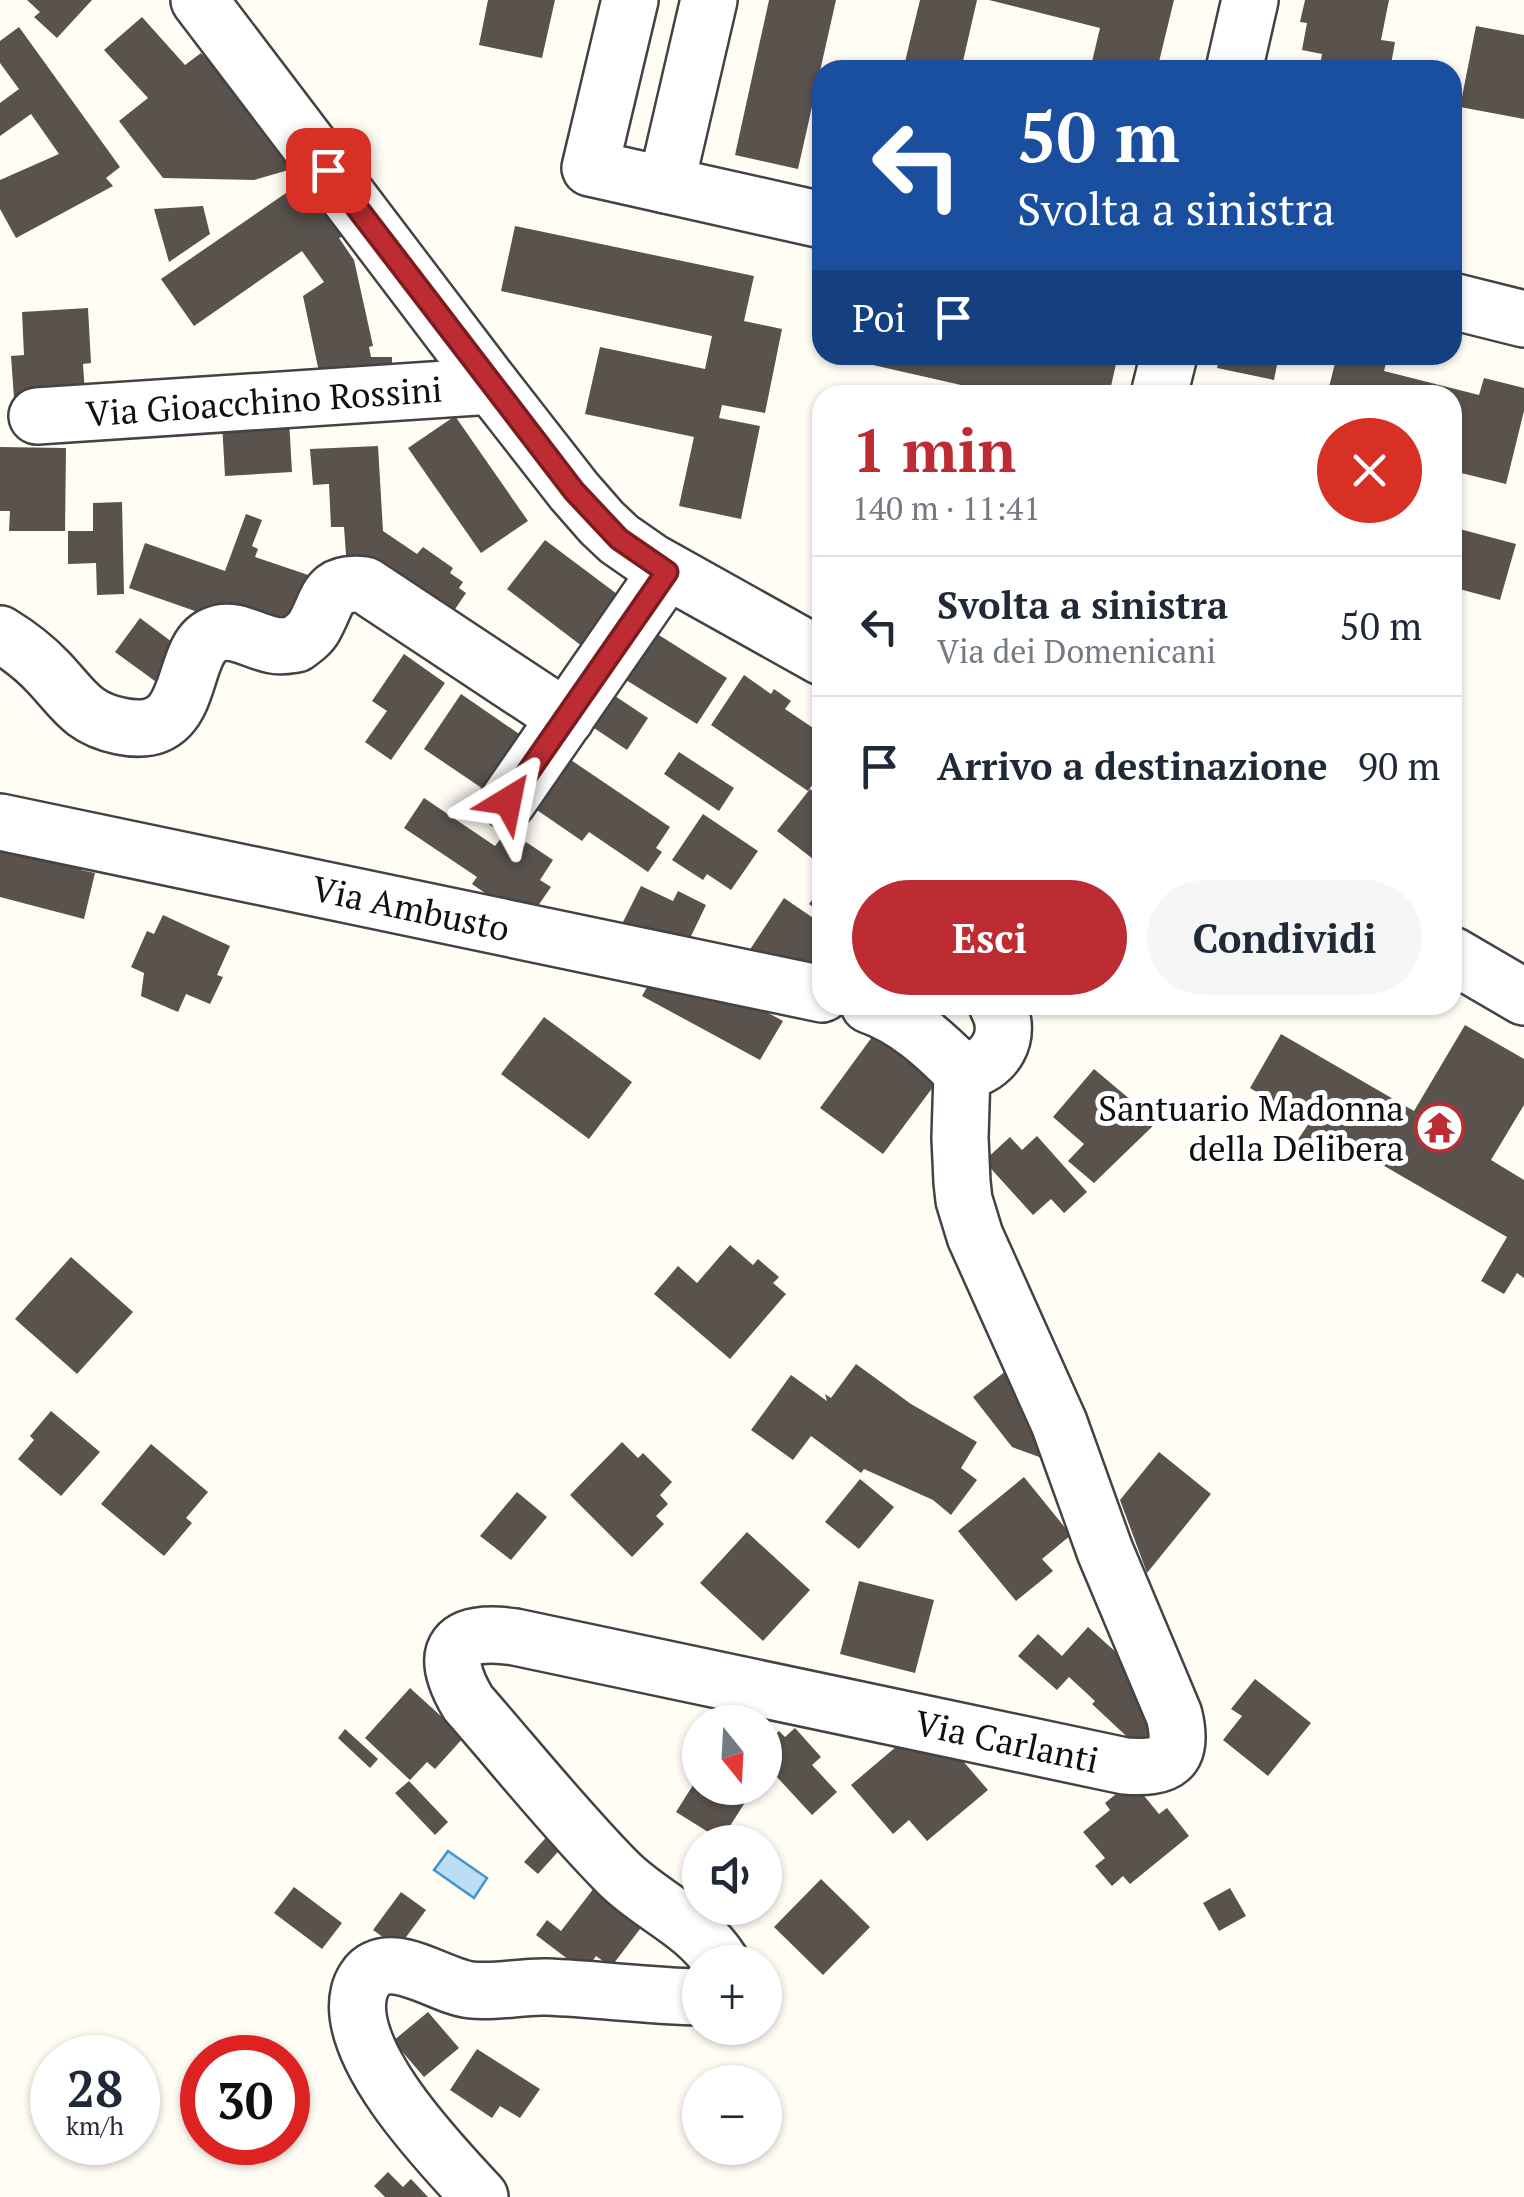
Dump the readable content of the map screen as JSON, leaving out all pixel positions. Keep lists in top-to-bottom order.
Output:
{
  "streets": {
    "street": ["Via Gioacchino Rossini", "Via Ambusto", "Via Carlanti"]
  },
  "places": {
    "temple": ["Santuario Madonna della Delibera"]
  },
  "north": "bottom",
  "page": {
    "turn": ["50 m", "Svolta a sinistra"],
    "then": "Poi",
    "heading": ["1 min", "140 m · 11:41"],
    "list": [
      {
        "name": "Svolta a sinistra",
        "note": "Via dei Domenicani",
        "value": "50 m"
      },
      {
        "name": "Arrivo a destinazione",
        "value": "90 m"
      }
    ],
    "buttons": ["Esci", "Condividi"],
    "map_buttons": ["+", "−"],
    "speed": "28 km/h",
    "limit": "30"
  }
}
